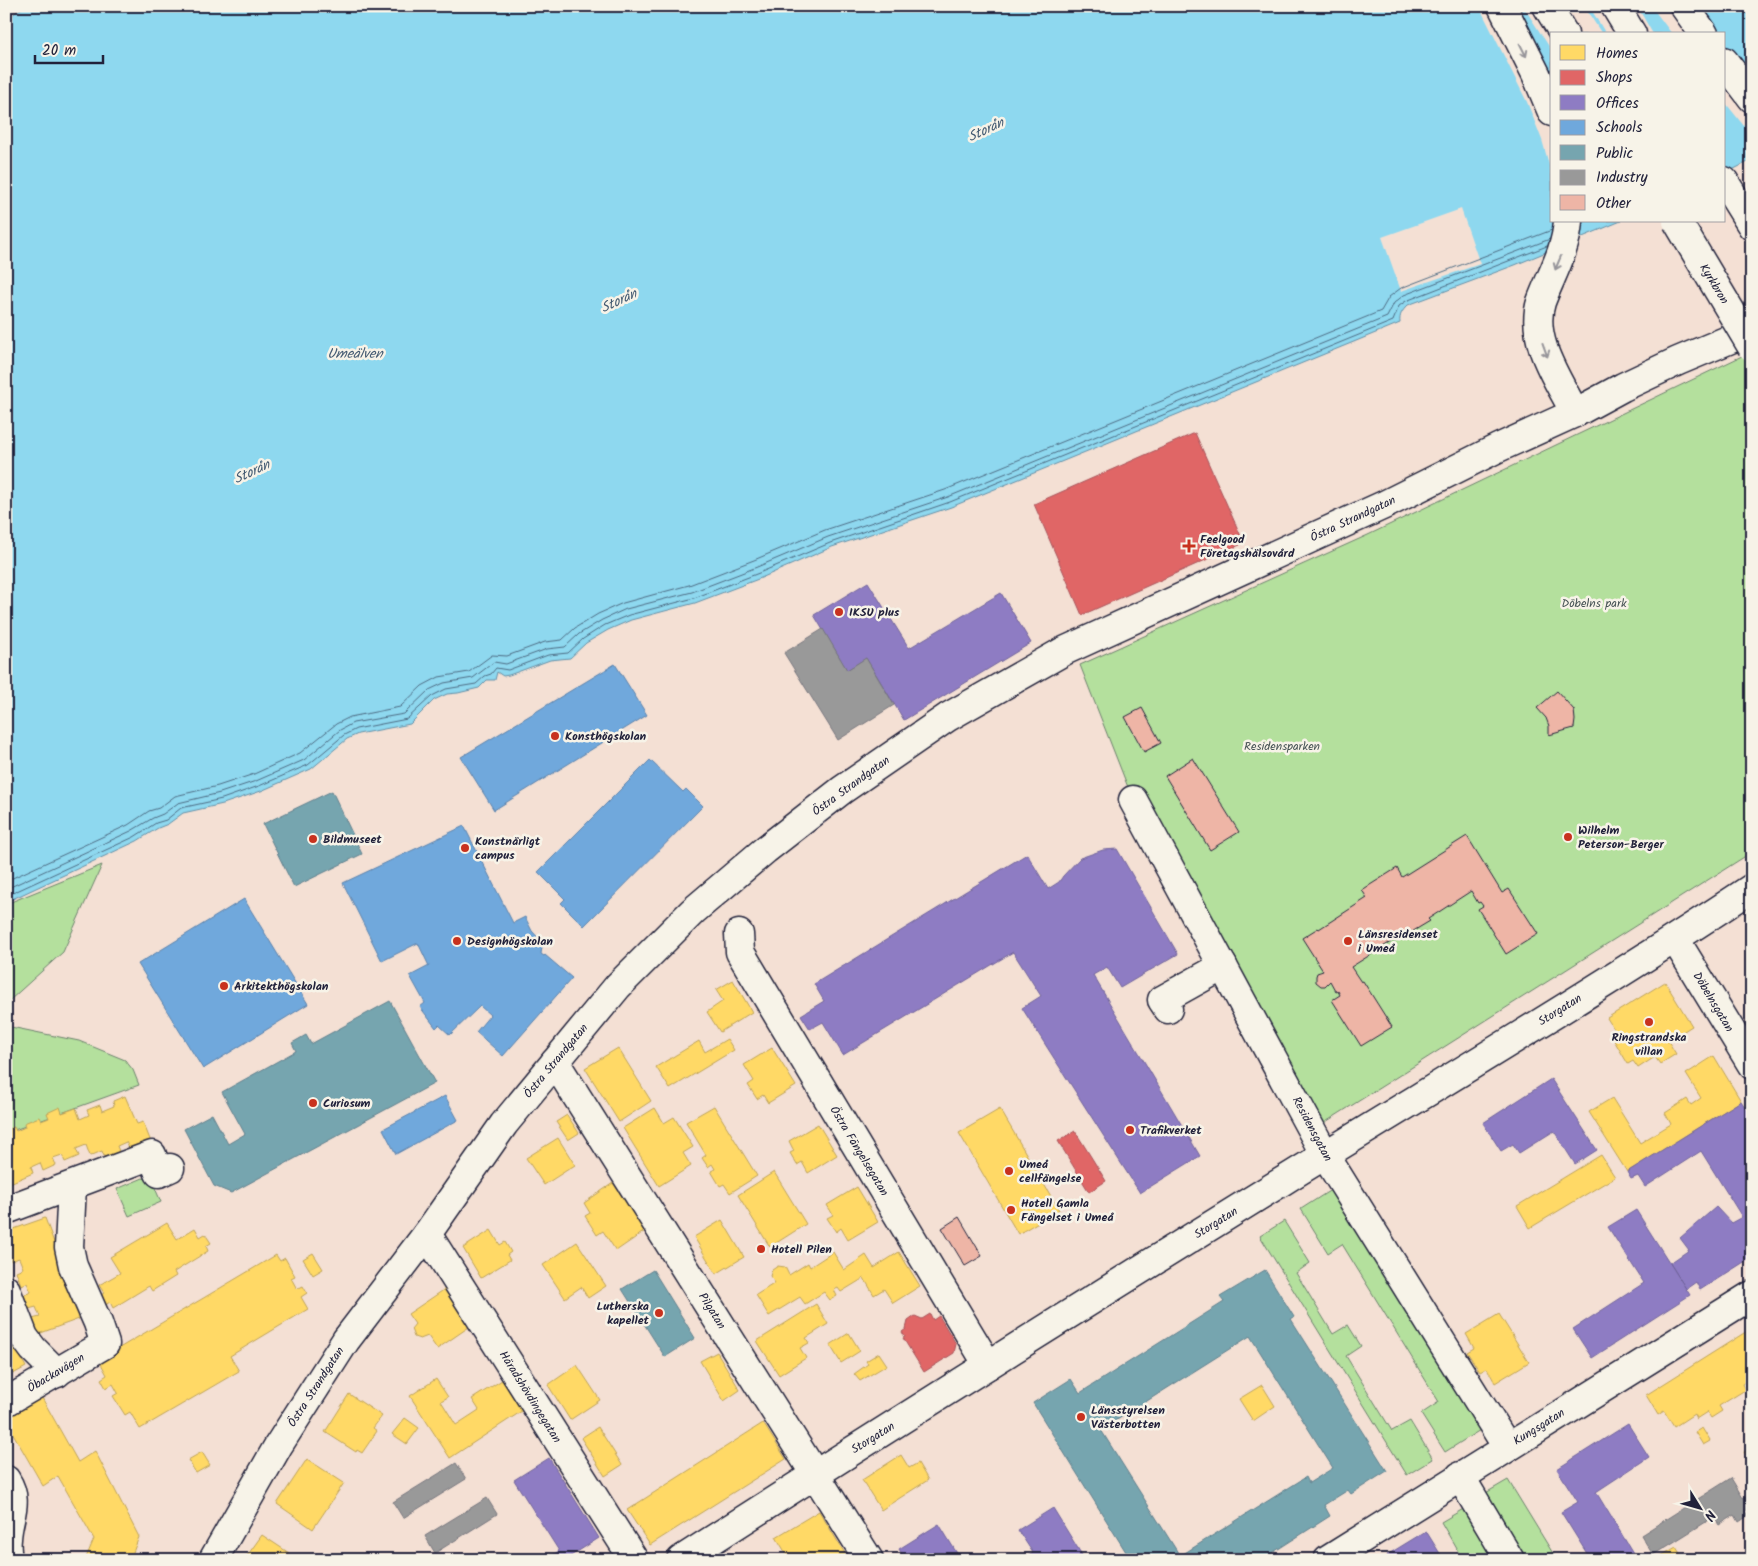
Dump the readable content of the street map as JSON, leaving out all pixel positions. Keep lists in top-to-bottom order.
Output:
{
  "streets": {
    "street": [
      "Kyrkbron",
      "Östra Strandgatan",
      "Döbelnsgatan",
      "Storgatan",
      "Residensgatan",
      "Östra Fängelsegatan",
      "Pilgatan",
      "Öbackavägen",
      "Häradshövdingegatan",
      "Kungsgatan"
    ]
  },
  "crossings": [
    ["Östra Strandgatan", "Pilgatan"],
    ["Östra Strandgatan", "Häradshövdingegatan"],
    ["Döbelnsgatan", "Storgatan"],
    ["Storgatan", "Residensgatan"],
    ["Storgatan", "Östra Fängelsegatan"],
    ["Storgatan", "Pilgatan"],
    ["Residensgatan", "Kungsgatan"]
  ],
  "water": ["Storån", "Umeälven"],
  "parks": ["Döbelns park", "Residensparken"],
  "places": {
    "health": ["Feelgood Företagshälsovård"],
    "other": [
      "IKSU plus",
      "Konsthögskolan",
      "Wilhelm Peterson-Berger",
      "Bildmuseet",
      "Konstnärligt campus",
      "Designhögskolan",
      "Länsresidenset i Umeå",
      "Arkitekthögskolan",
      "Ringstrandska villan",
      "Curiosum",
      "Trafikverket",
      "Umeå cellfängelse",
      "Hotell Gamla Fängelset i Umeå",
      "Hotell Pilen",
      "Lutherska kapellet",
      "Länsstyrelsen Västerbotten"
    ]
  },
  "legend": [
    "Homes",
    "Shops",
    "Offices",
    "Schools",
    "Public",
    "Industry",
    "Other"
  ],
  "scale_bar": "20 m",
  "north": "bottom right"
}
